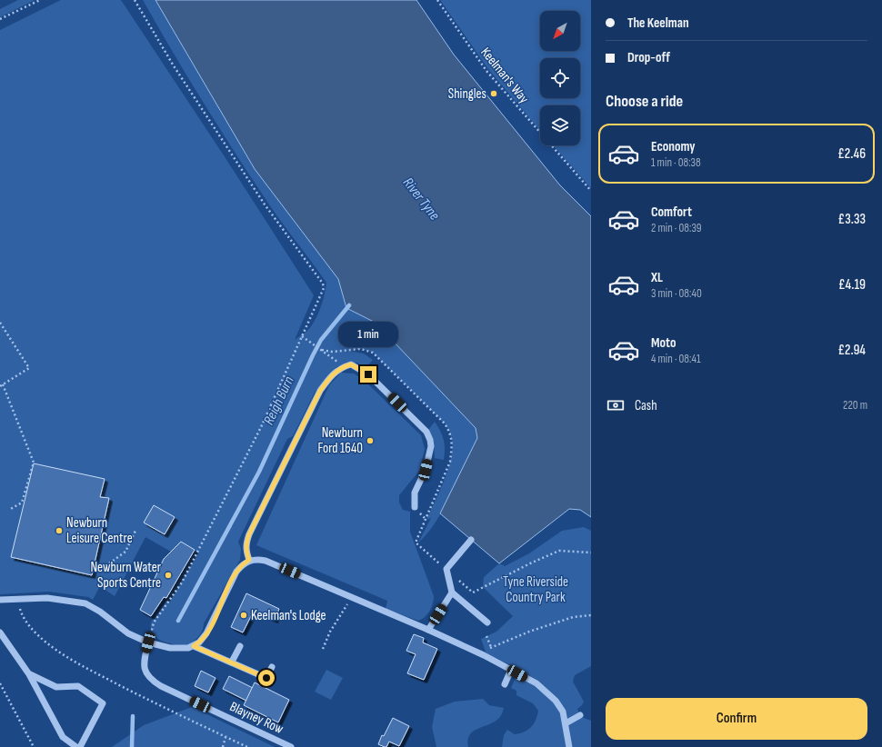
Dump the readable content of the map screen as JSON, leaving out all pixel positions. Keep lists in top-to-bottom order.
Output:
{
  "streets": {
    "street": ["Blayney Row"],
    "path": ["Keelman's Way"]
  },
  "water": ["River Tyne", "Reigh Burn"],
  "parks": ["Tyne Riverside Country Park"],
  "places": [
    "Shingles",
    "Newburn Ford 1640",
    "Newburn Leisure Centre",
    "Newburn Water Sports Centre",
    "Keelman's Lodge"
  ],
  "north": "bottom left",
  "page": {
    "banner": ["The Keelman", "Drop-off"],
    "heading": "Choose a ride",
    "list": [
      {
        "name": "Economy",
        "note": "1 min · 08:38",
        "value": "£2.46"
      },
      {
        "name": "Comfort",
        "note": "2 min · 08:39",
        "value": "£3.33"
      },
      {
        "name": "XL",
        "note": "3 min · 08:40",
        "value": "£4.19"
      },
      {
        "name": "Moto",
        "note": "4 min · 08:41",
        "value": "£2.94"
      }
    ],
    "bubble": "1 min",
    "pay": ["Cash", "220 m"],
    "buttons": "Confirm"
  }
}
